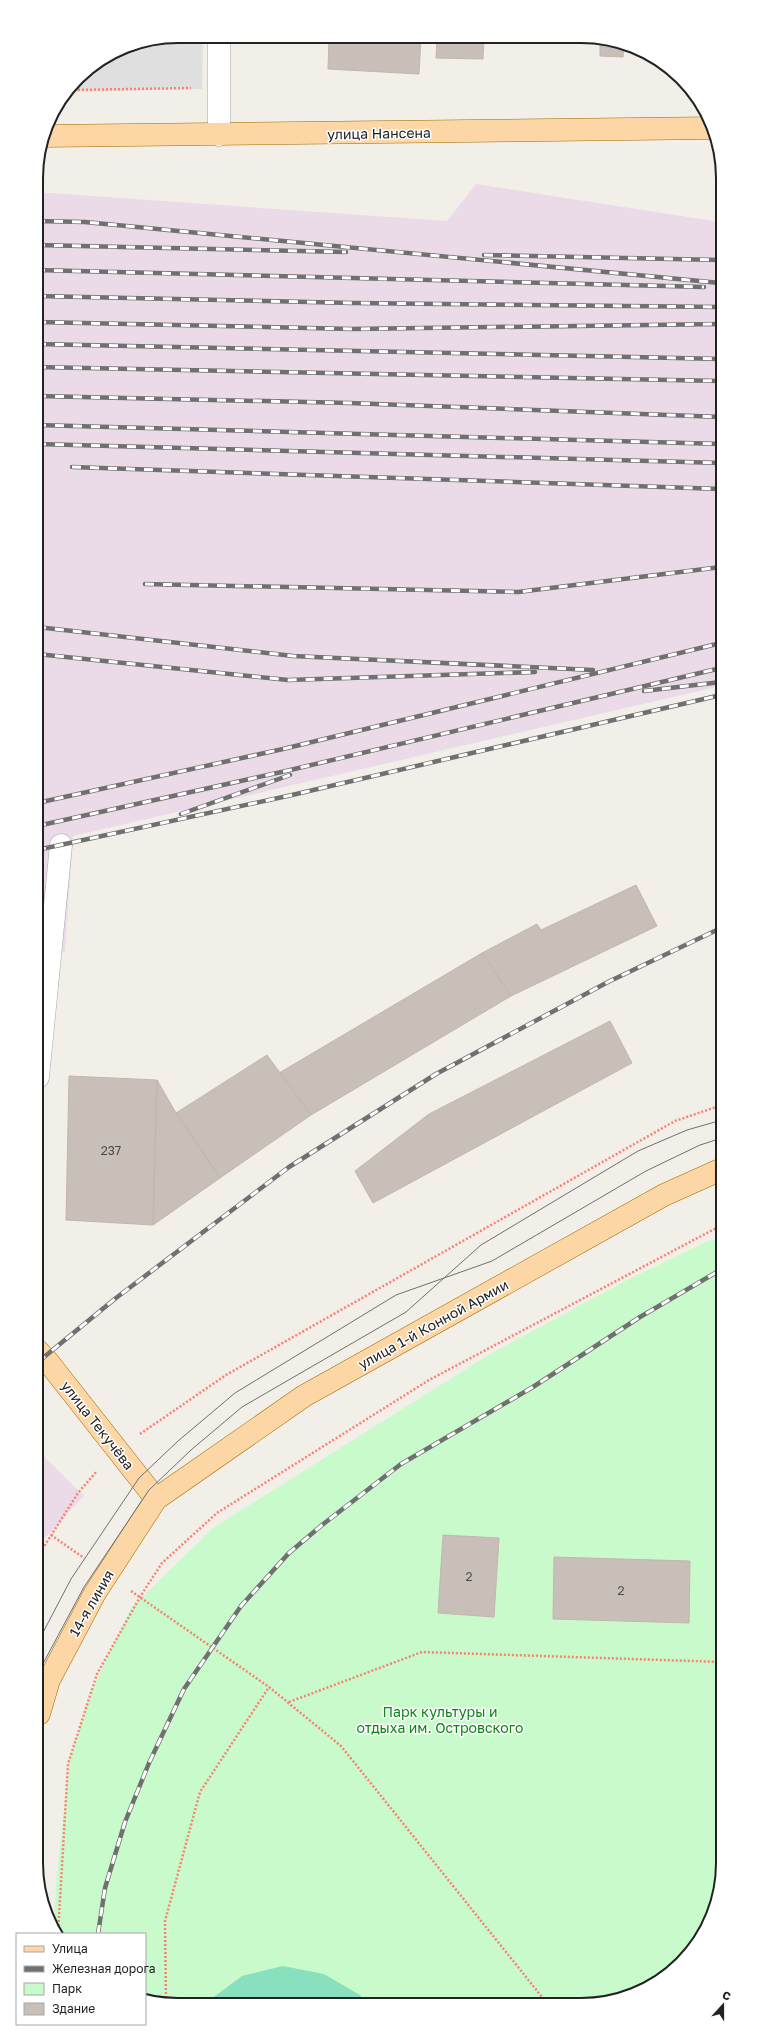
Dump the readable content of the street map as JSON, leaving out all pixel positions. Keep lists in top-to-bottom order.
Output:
{
  "streets": {
    "main road": [
      "улица Нансена",
      "улица 1-й Конной Армии",
      "улица Текучёва",
      "14-я линия"
    ]
  },
  "crossings": [
    ["улица 1-й Конной Армии", "улица Текучёва"],
    ["улица 1-й Конной Армии", "14-я линия"],
    ["улица Текучёва", "14-я линия"]
  ],
  "parks": ["Парк культуры и отдыха им. Островского"],
  "house_numbers": ["237", "2", "2"],
  "legend": [
    "Улица",
    "Железная дорога",
    "Парк",
    "Здание"
  ],
  "north": "top"
}
